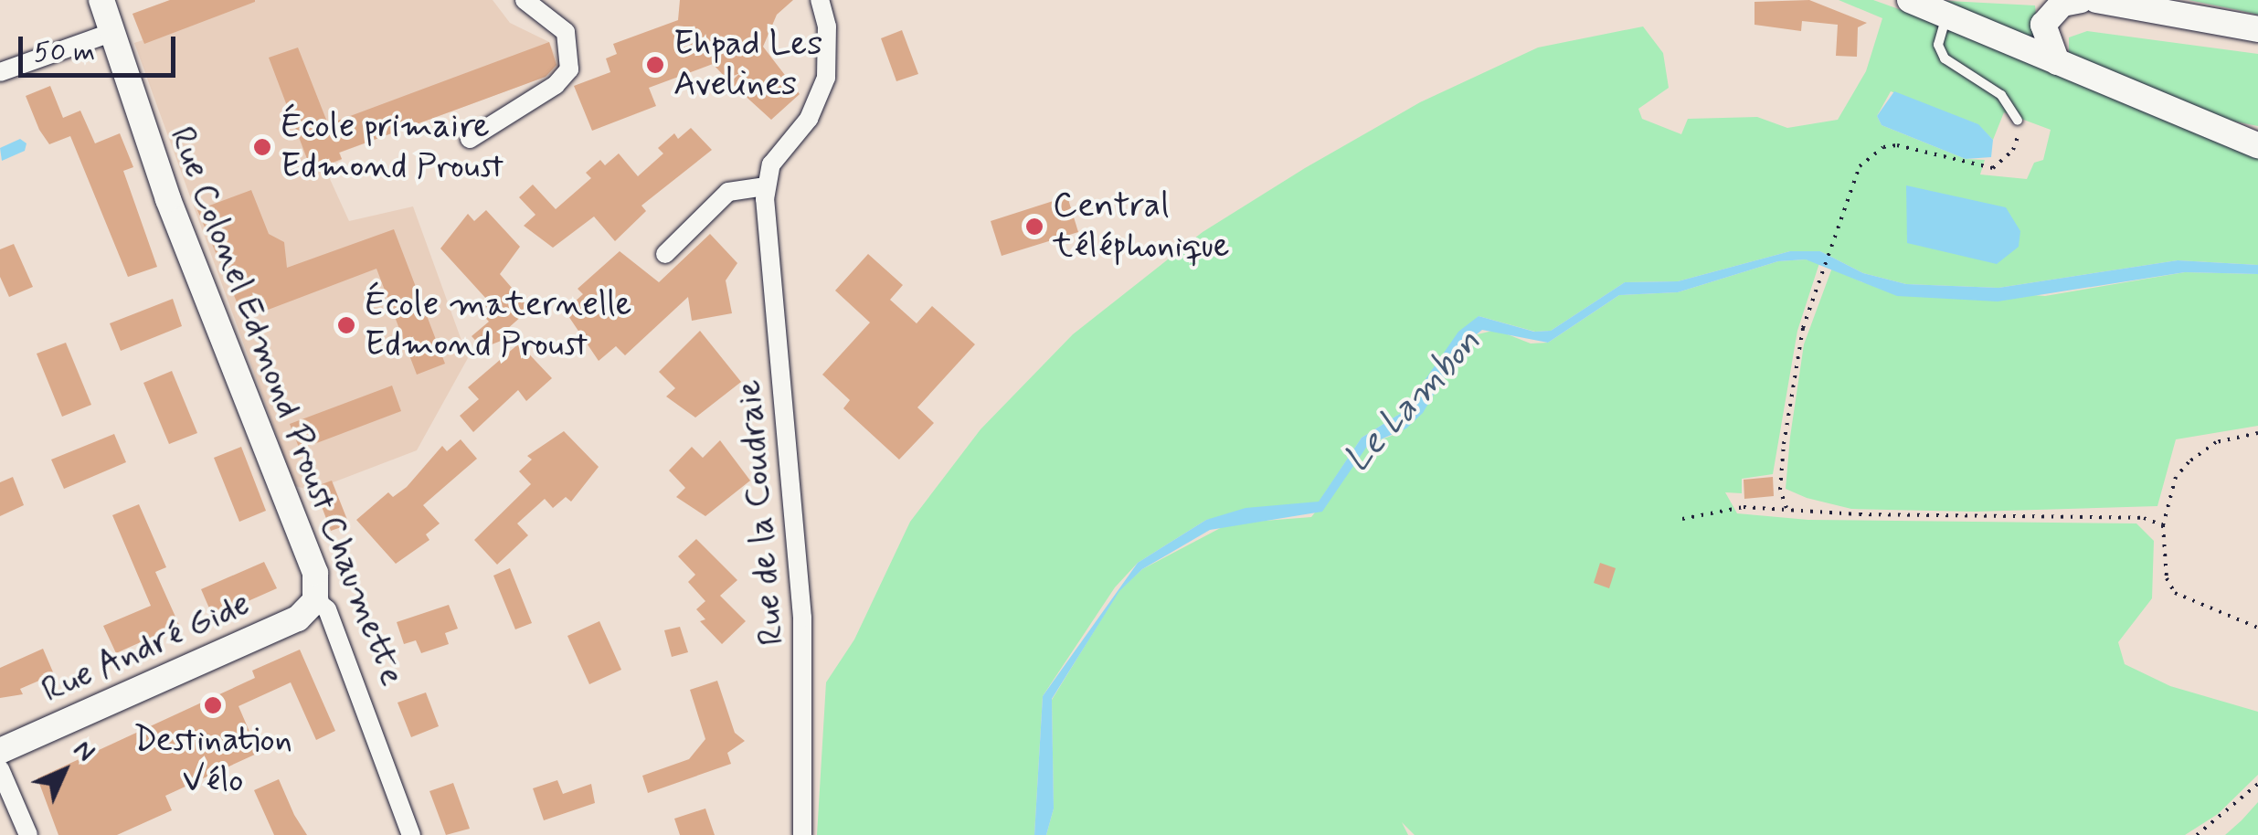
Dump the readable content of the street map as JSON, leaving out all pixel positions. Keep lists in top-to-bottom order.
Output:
{
  "streets": {
    "street": ["Rue Colonel Edmond Proust Chaumette", "Rue de la Coudraie", "Rue André Gide"]
  },
  "crossings": [
    ["Rue Colonel Edmond Proust Chaumette", "Rue André Gide"]
  ],
  "water": ["Le Lambon"],
  "places": [
    "Ehpad Les Avelines",
    "École primaire Edmond Proust",
    "Central téléphonique",
    "École maternelle Edmond Proust",
    "Destination Vélo"
  ],
  "scale_bar": "50 m",
  "north": "top right"
}
